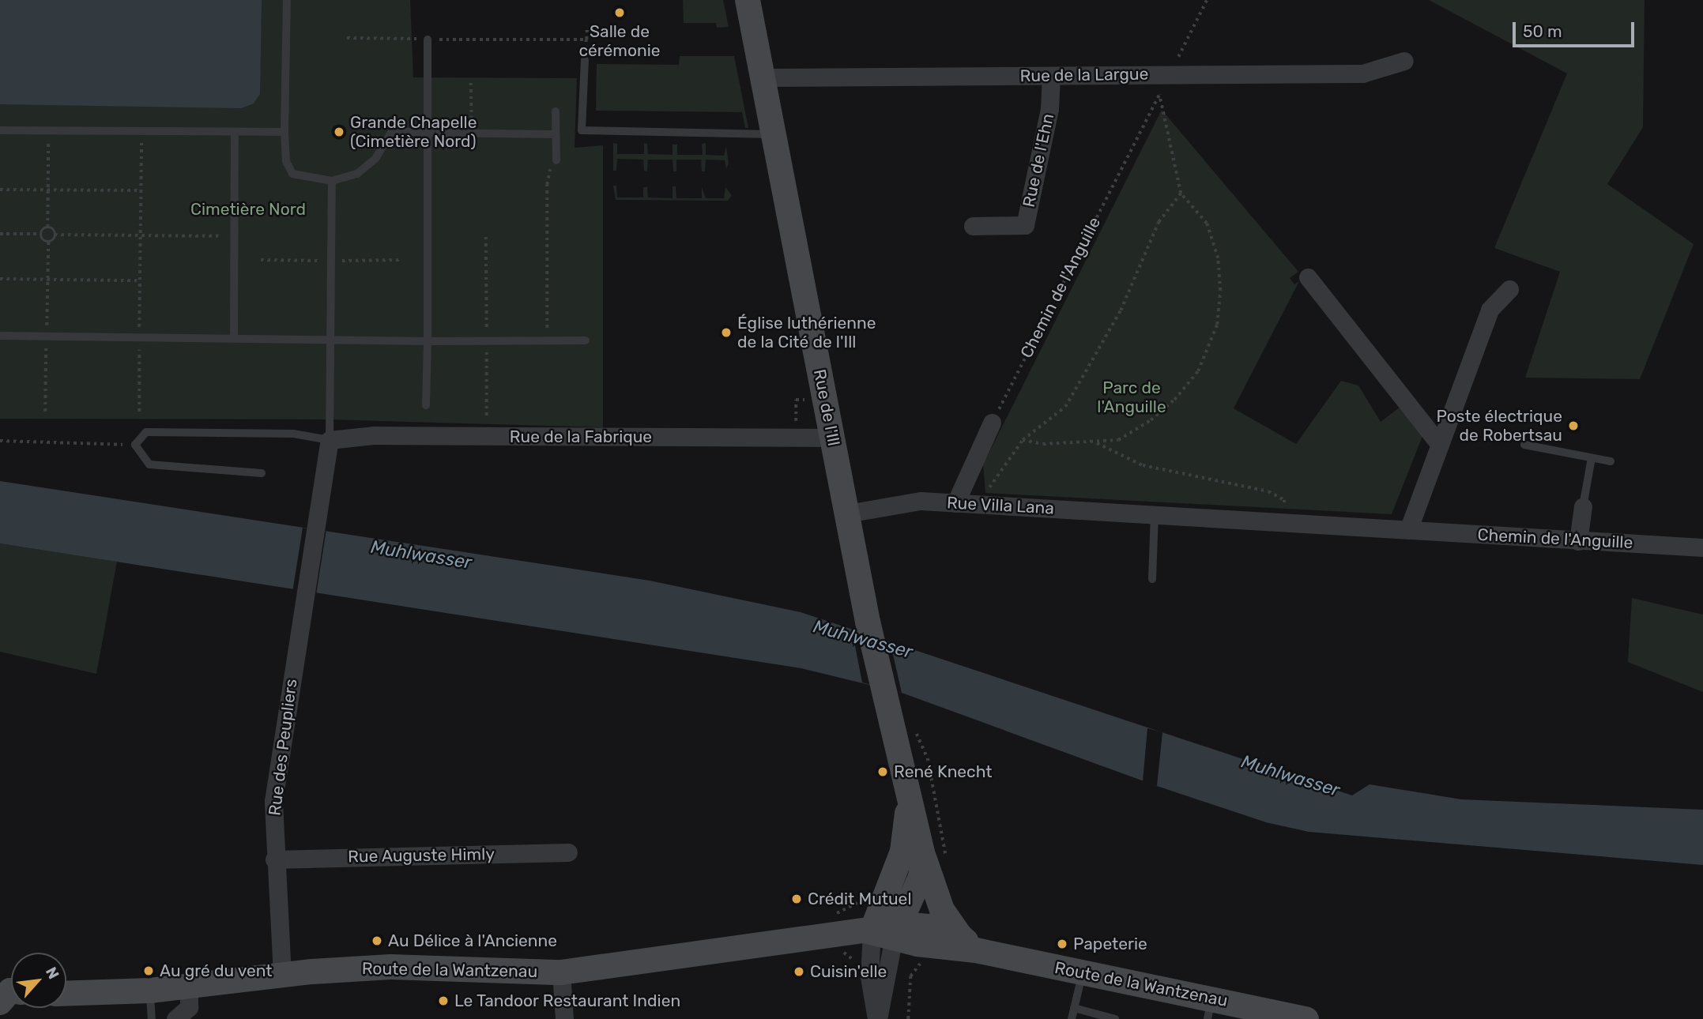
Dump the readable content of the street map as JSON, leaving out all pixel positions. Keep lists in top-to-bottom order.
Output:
{
  "streets": {
    "main road": ["Rue de l'Ill", "Route de la Wantzenau"],
    "street": [
      "Rue de la Largue",
      "Rue de l'Ehn",
      "Chemin de l'Anguille",
      "Rue de la Fabrique",
      "Rue Villa Lana",
      "Rue des Peupliers",
      "Rue Auguste Himly"
    ]
  },
  "crossings": [
    ["Rue de la Largue", "Rue de l'Ehn"],
    ["Rue de la Largue", "Chemin de l'Anguille"],
    ["Rue de la Largue", "Rue de l'Ill"],
    ["Chemin de l'Anguille", "Rue Villa Lana"],
    ["Rue de l'Ill", "Rue de la Fabrique"],
    ["Rue de l'Ill", "Rue Villa Lana"],
    ["Rue de l'Ill", "Route de la Wantzenau"],
    ["Rue de la Fabrique", "Rue des Peupliers"],
    ["Rue des Peupliers", "Rue Auguste Himly"],
    ["Rue des Peupliers", "Route de la Wantzenau"]
  ],
  "water": ["Muhlwasser"],
  "parks": ["Cimetière Nord", "Parc de l'Anguille"],
  "places": [
    "Salle de cérémonie",
    "Grande Chapelle (Cimetière Nord)",
    "Église luthérienne de la Cité de l'Ill",
    "Poste électrique de Robertsau",
    "René Knecht",
    "Crédit Mutuel",
    "Au Délice à l'Ancienne",
    "Papeterie",
    "Au gré du vent",
    "Cuisin'elle",
    "Le Tandoor Restaurant Indien"
  ],
  "scale_bar": "50 m",
  "north": "top right"
}
